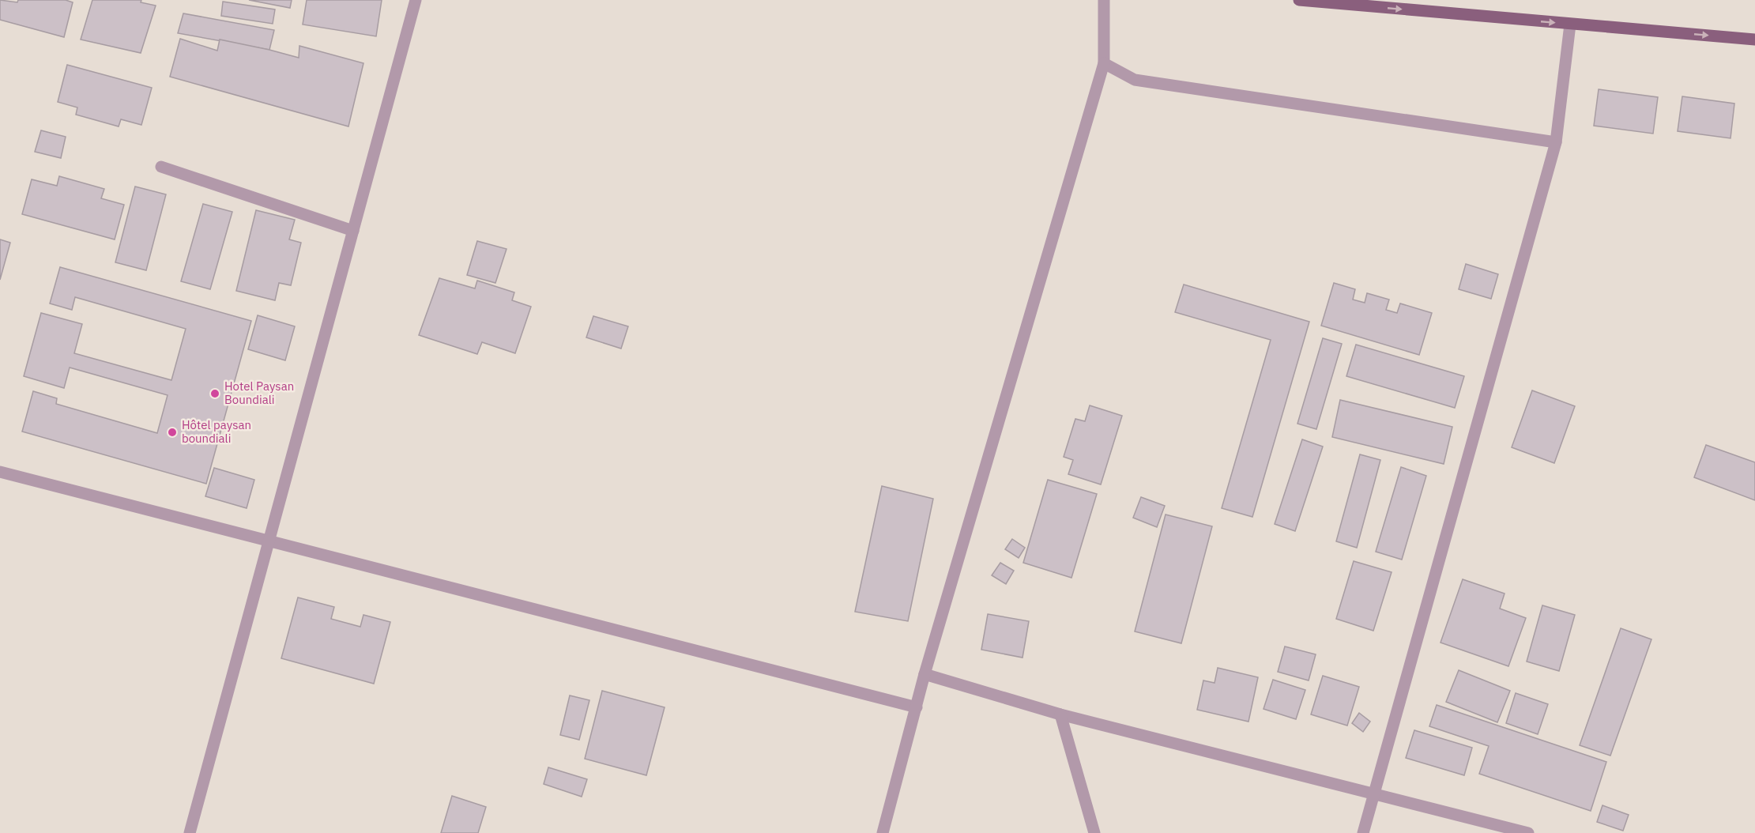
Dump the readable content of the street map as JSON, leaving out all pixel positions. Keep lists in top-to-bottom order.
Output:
{
  "places": ["Hotel Paysan Boundiali", "Hôtel paysan boundiali"]
}
